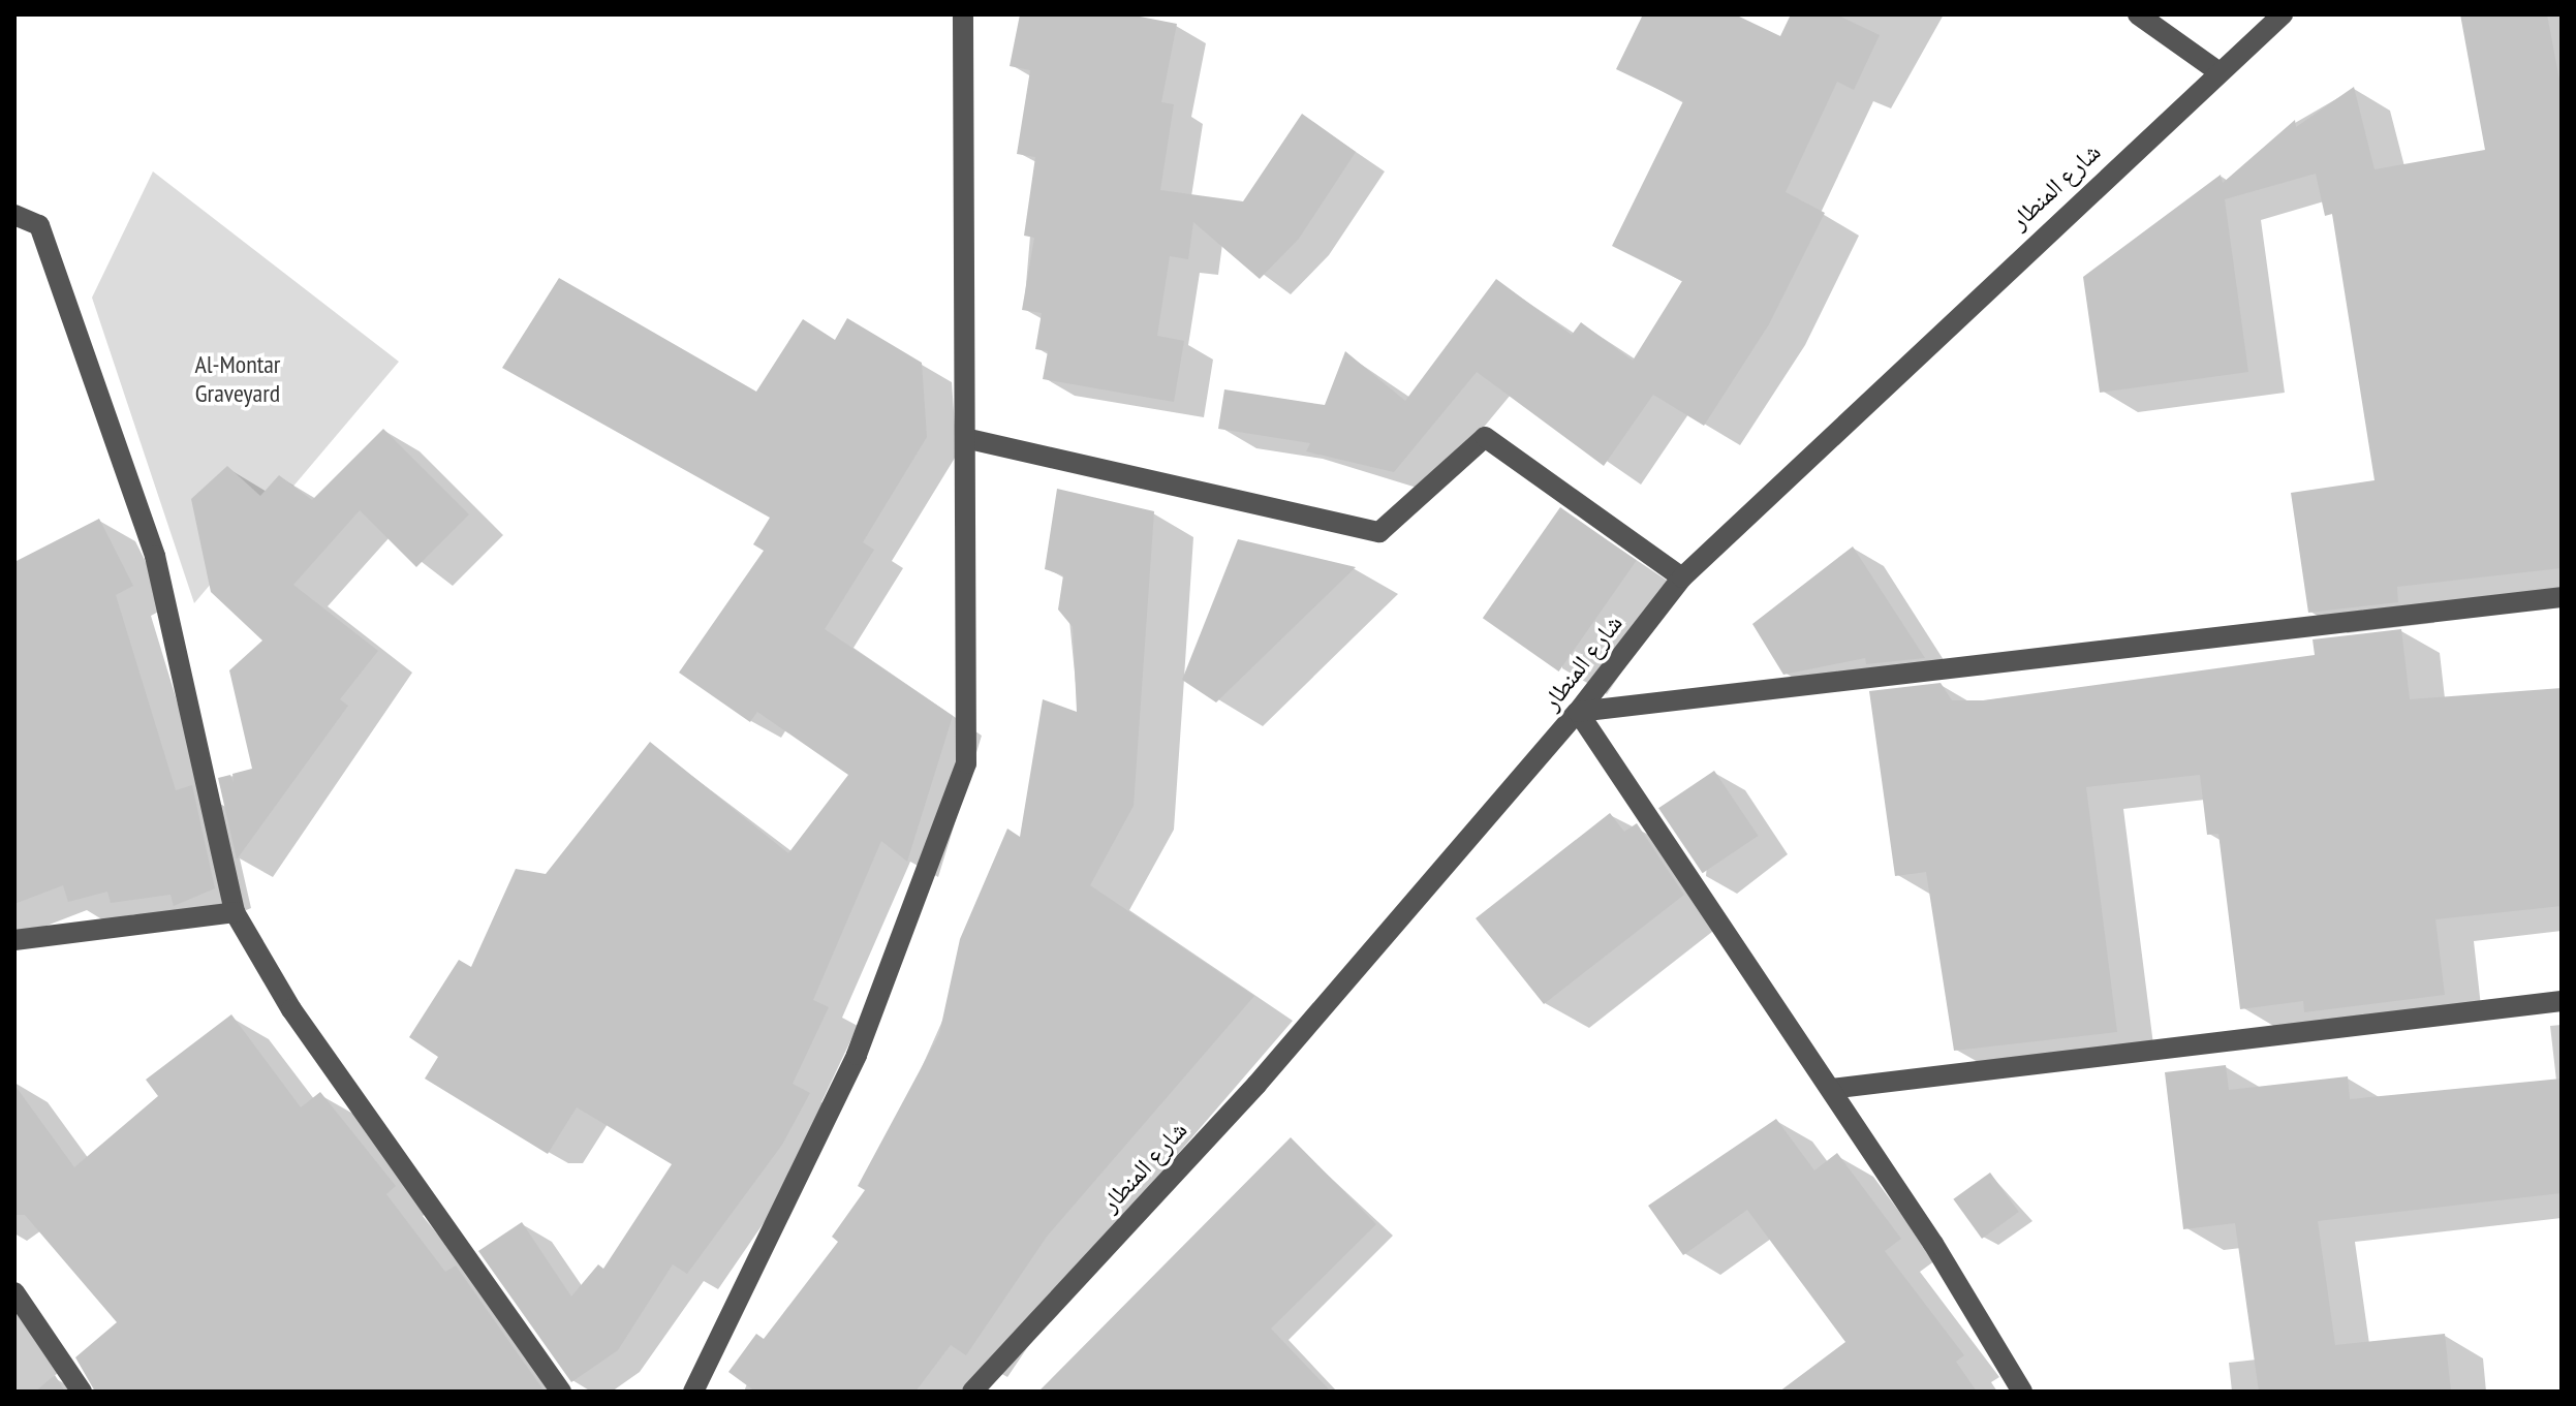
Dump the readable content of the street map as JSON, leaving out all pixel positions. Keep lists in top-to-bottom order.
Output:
{
  "streets": {
    "street": ["شارع المنطار"]
  },
  "parks": ["Al-Montar Graveyard"]
}
